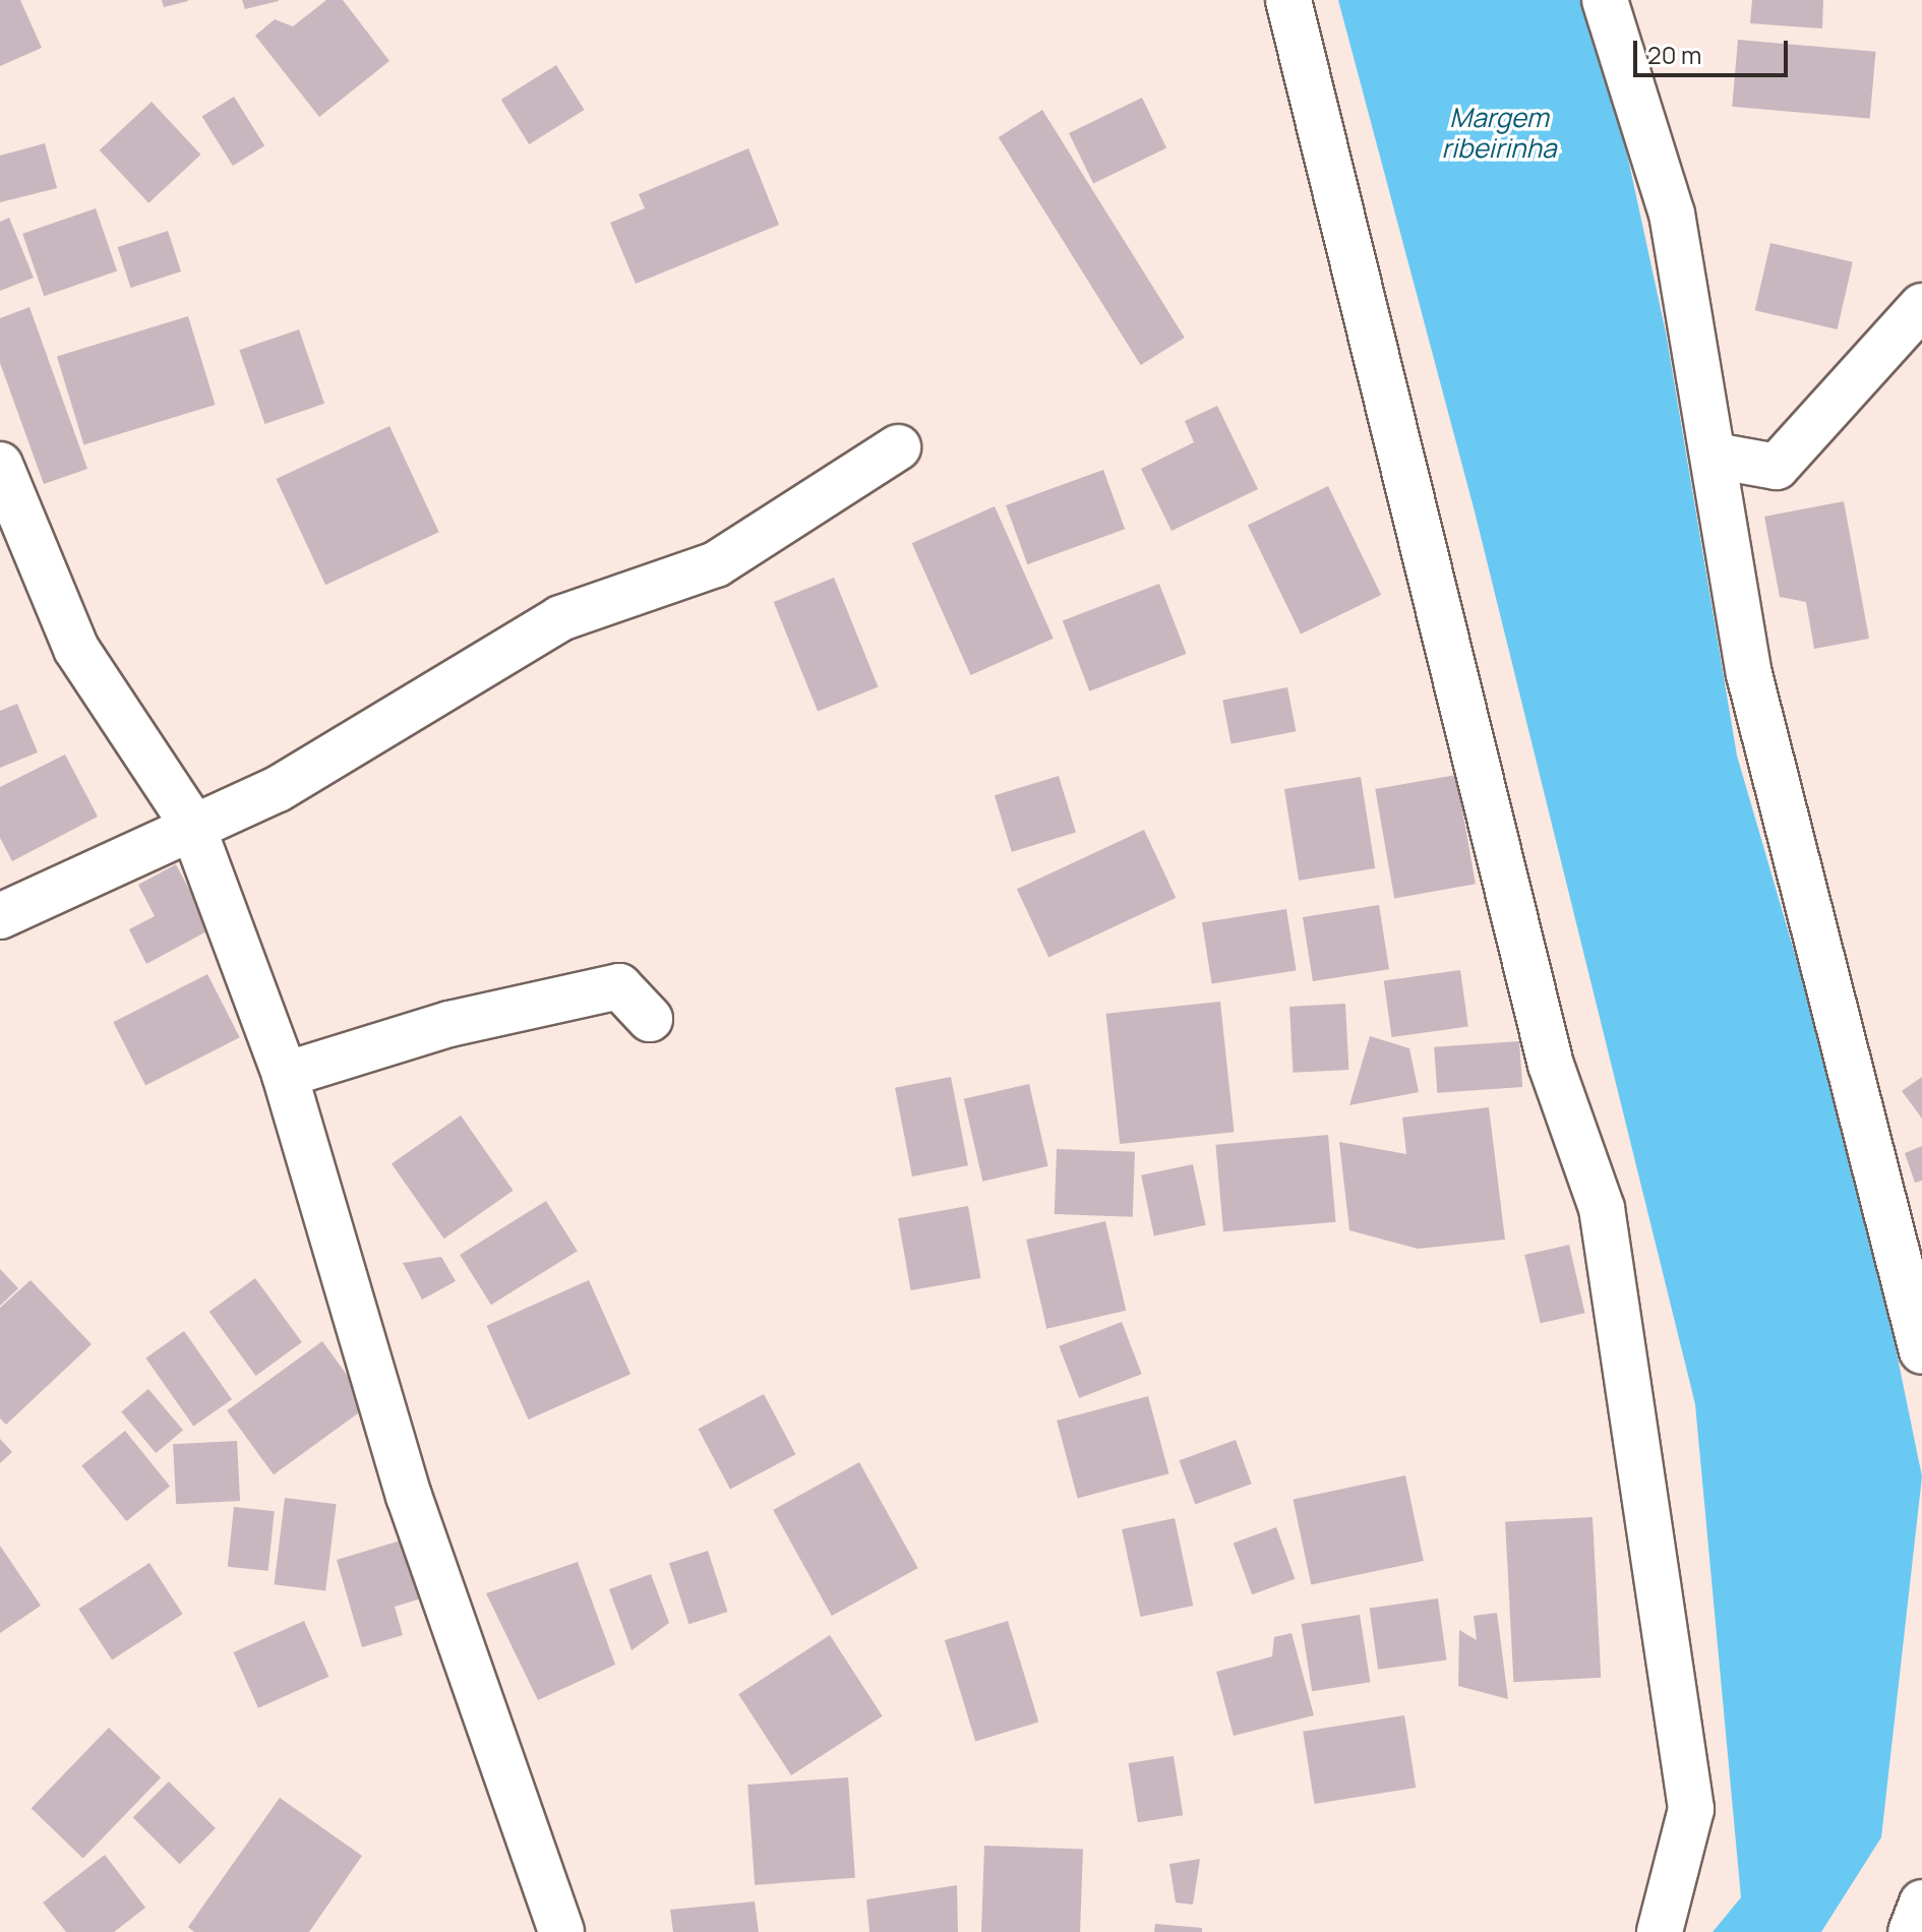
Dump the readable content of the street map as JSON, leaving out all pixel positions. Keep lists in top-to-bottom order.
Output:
{
  "water": ["Margem ribeirinha"],
  "scale_bar": "20 m"
}
